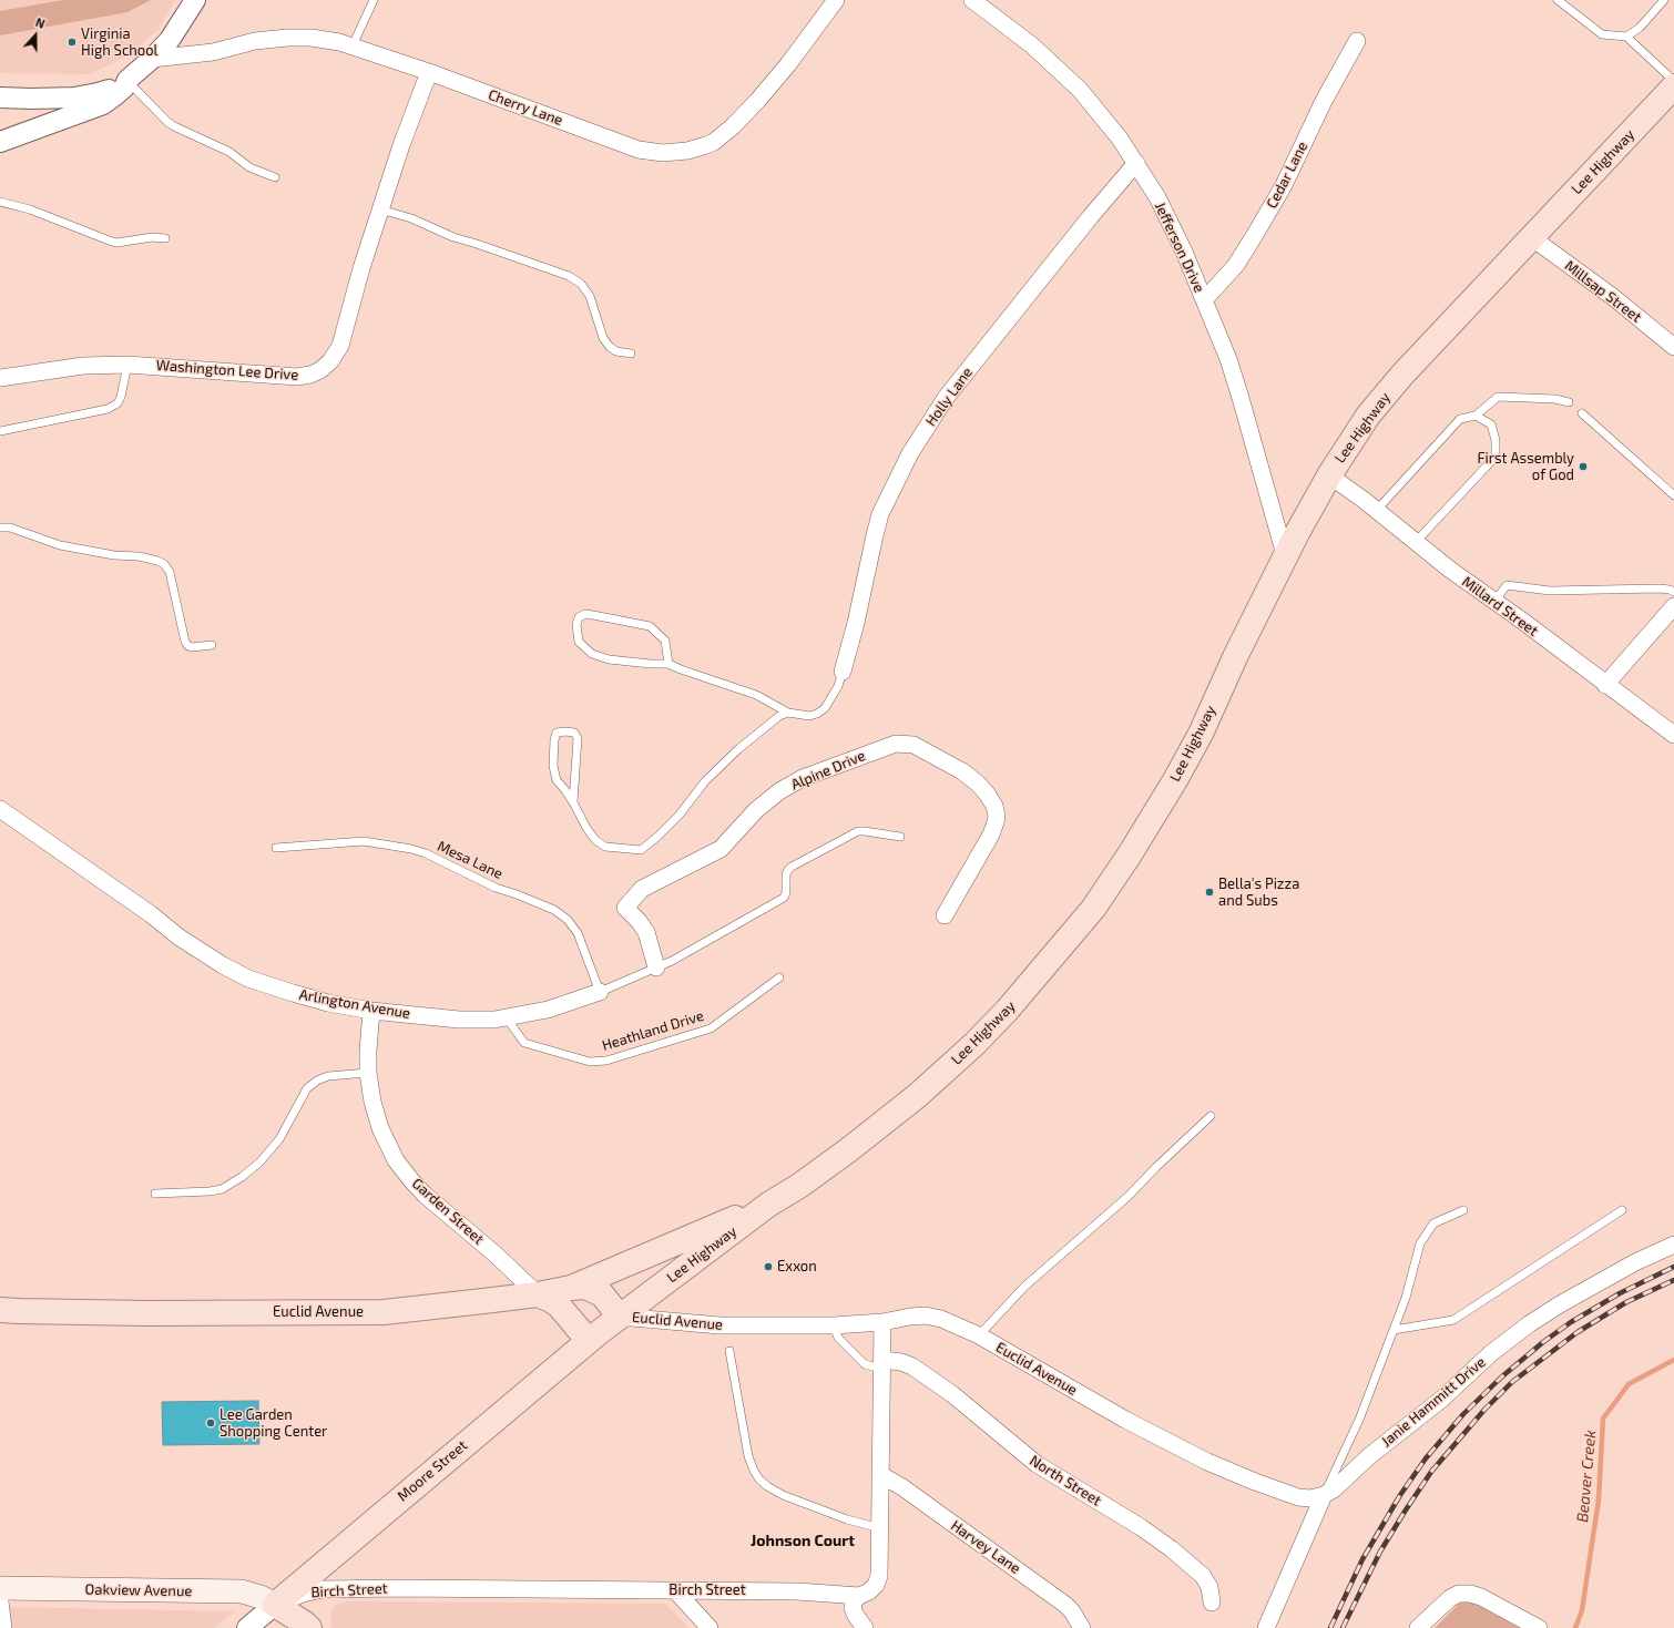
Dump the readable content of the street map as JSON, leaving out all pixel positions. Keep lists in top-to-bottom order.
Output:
{
  "streets": {
    "main road": [
      "Lee Highway",
      "Euclid Avenue",
      "Moore Street",
      "Oakview Avenue"
    ],
    "street": [
      "Cherry Lane",
      "Cedar Lane",
      "Jefferson Drive",
      "Millsap Street",
      "Washington Lee Drive",
      "Holly Lane",
      "Millard Street",
      "Alpine Drive",
      "Arlington Avenue",
      "Garden Street",
      "Janie Hammitt Drive",
      "North Street",
      "Harvey Lane",
      "Birch Street"
    ],
    "lane": ["Mesa Lane", "Heathland Drive"]
  },
  "crossings": [
    ["Cherry Lane", "Washington Lee Drive"],
    ["Lee Highway", "Jefferson Drive"],
    ["Lee Highway", "Millsap Street"],
    ["Lee Highway", "Millard Street"],
    ["Lee Highway", "Euclid Avenue"],
    ["Lee Highway", "Moore Street"],
    ["Cedar Lane", "Jefferson Drive"],
    ["Jefferson Drive", "Holly Lane"],
    ["Mesa Lane", "Arlington Avenue"],
    ["Arlington Avenue", "Heathland Drive"],
    ["Arlington Avenue", "Garden Street"],
    ["Garden Street", "Euclid Avenue"],
    ["Euclid Avenue", "Janie Hammitt Drive"],
    ["Euclid Avenue", "Moore Street"],
    ["Moore Street", "Oakview Avenue"],
    ["Moore Street", "Birch Street"],
    ["Oakview Avenue", "Birch Street"]
  ],
  "districts": ["Johnson Court"],
  "water": ["Beaver Creek"],
  "places": [
    "Virginia High School",
    "First Assembly of God",
    "Bella's Pizza and Subs",
    "Exxon",
    "Lee Garden Shopping Center"
  ],
  "north": "top"
}
